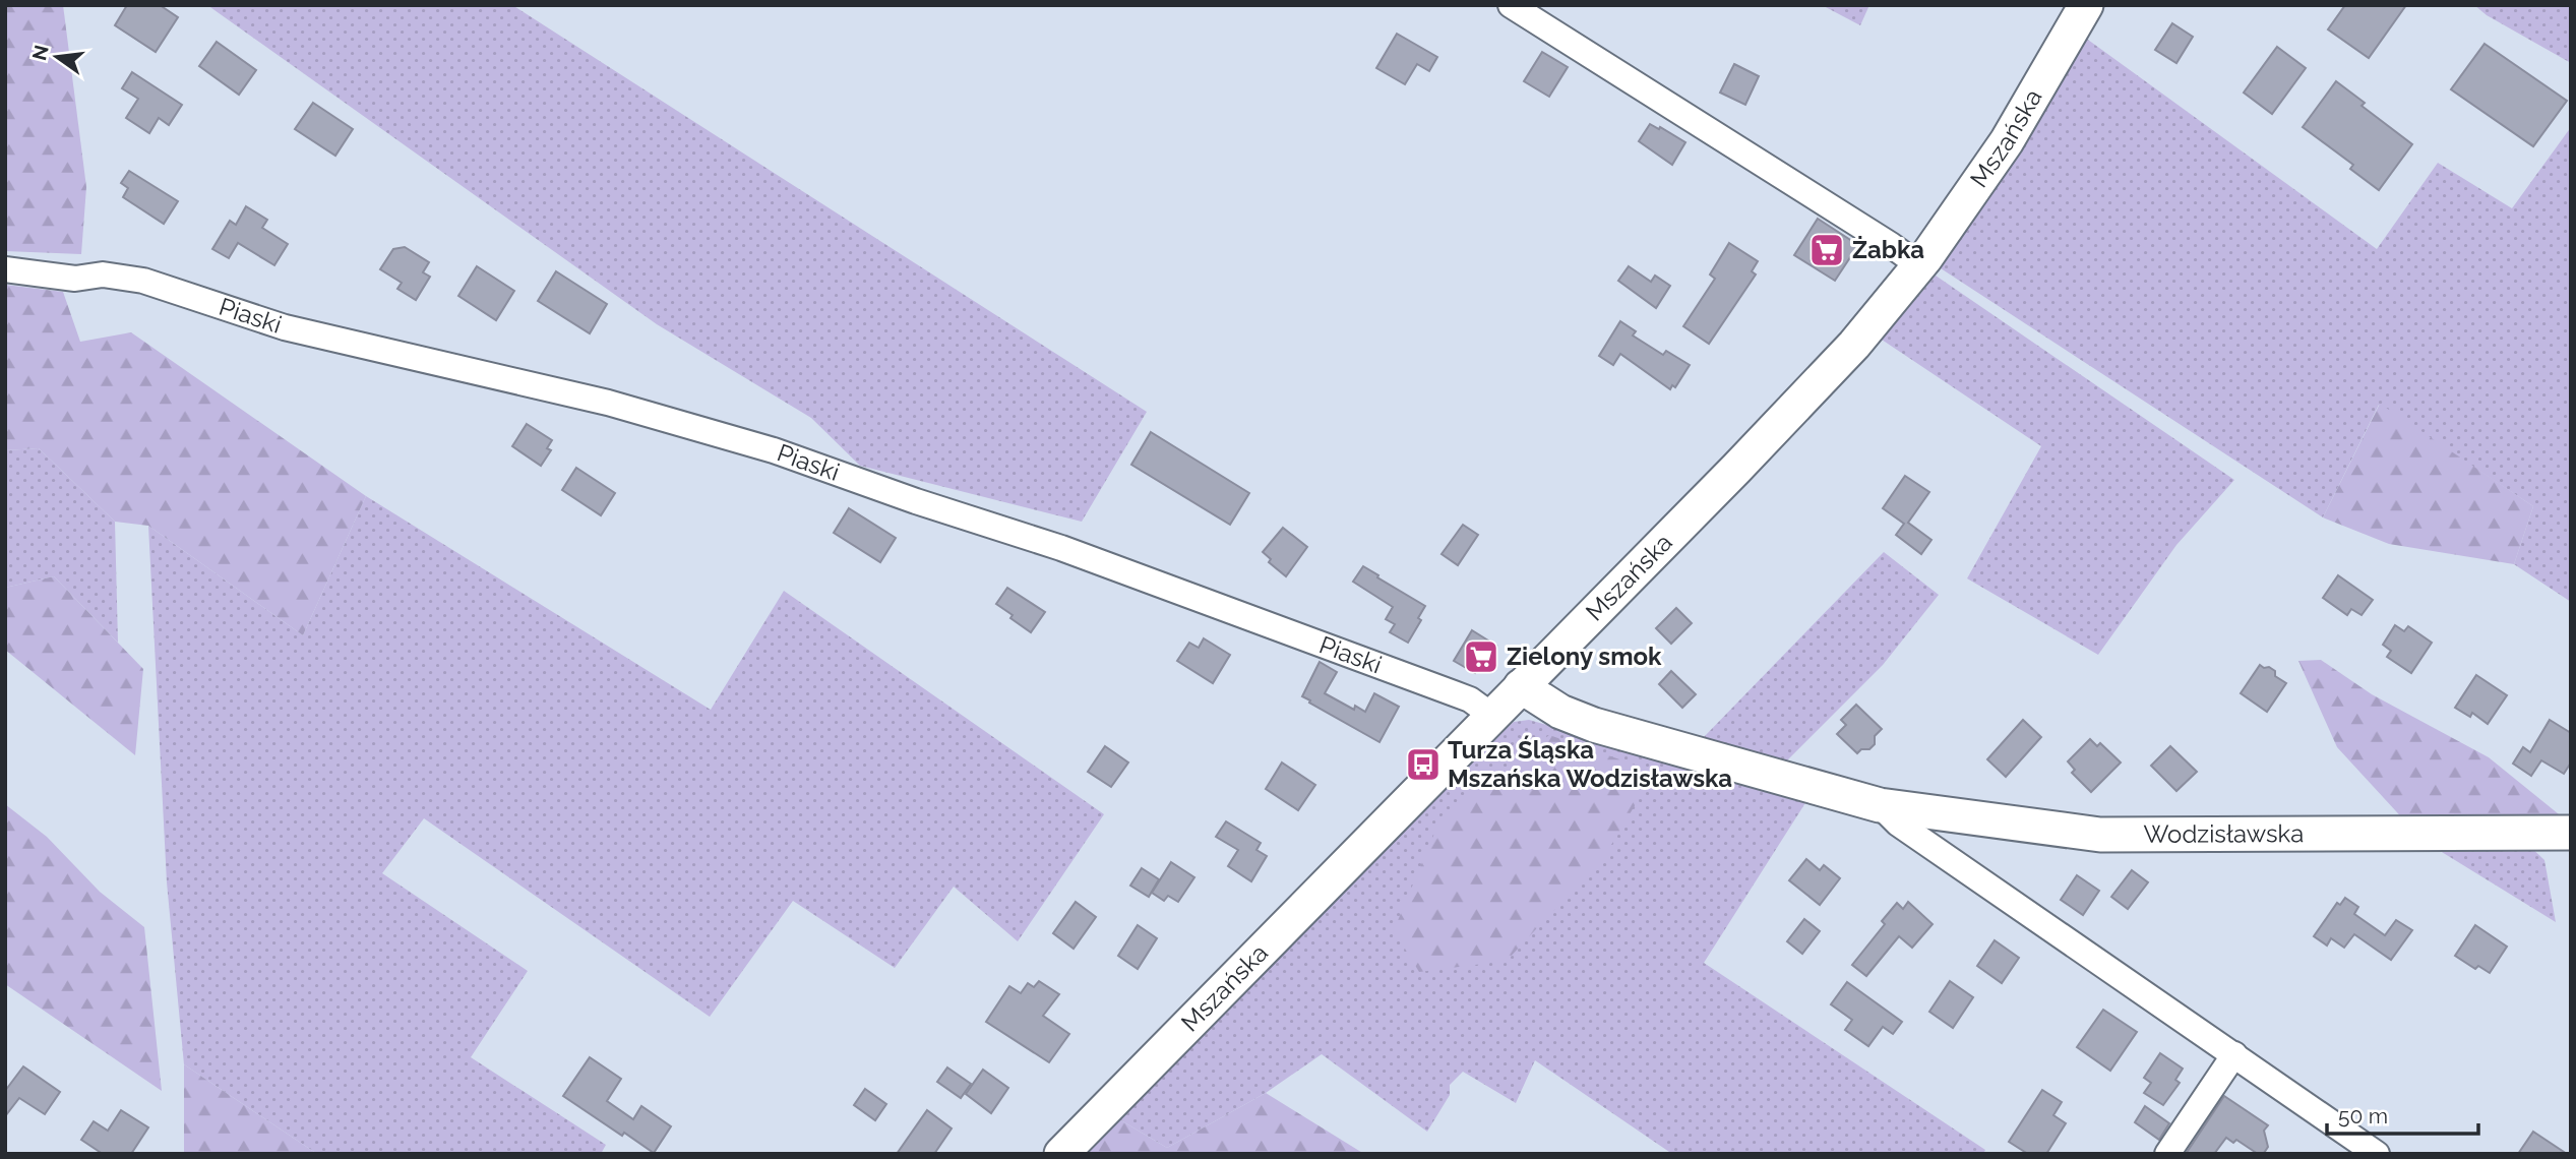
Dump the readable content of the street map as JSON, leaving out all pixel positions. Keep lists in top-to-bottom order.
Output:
{
  "streets": {
    "street": ["Mszańska", "Piaski", "Wodzisławska"]
  },
  "crossings": [
    ["Mszańska", "Piaski"],
    ["Mszańska", "Wodzisławska"]
  ],
  "places": {
    "supermarket": ["Żabka", "Zielony smok"],
    "bus stop": ["Turza Śląska Mszańska Wodzisławska"]
  },
  "scale_bar": "50 m",
  "north": "left"
}
